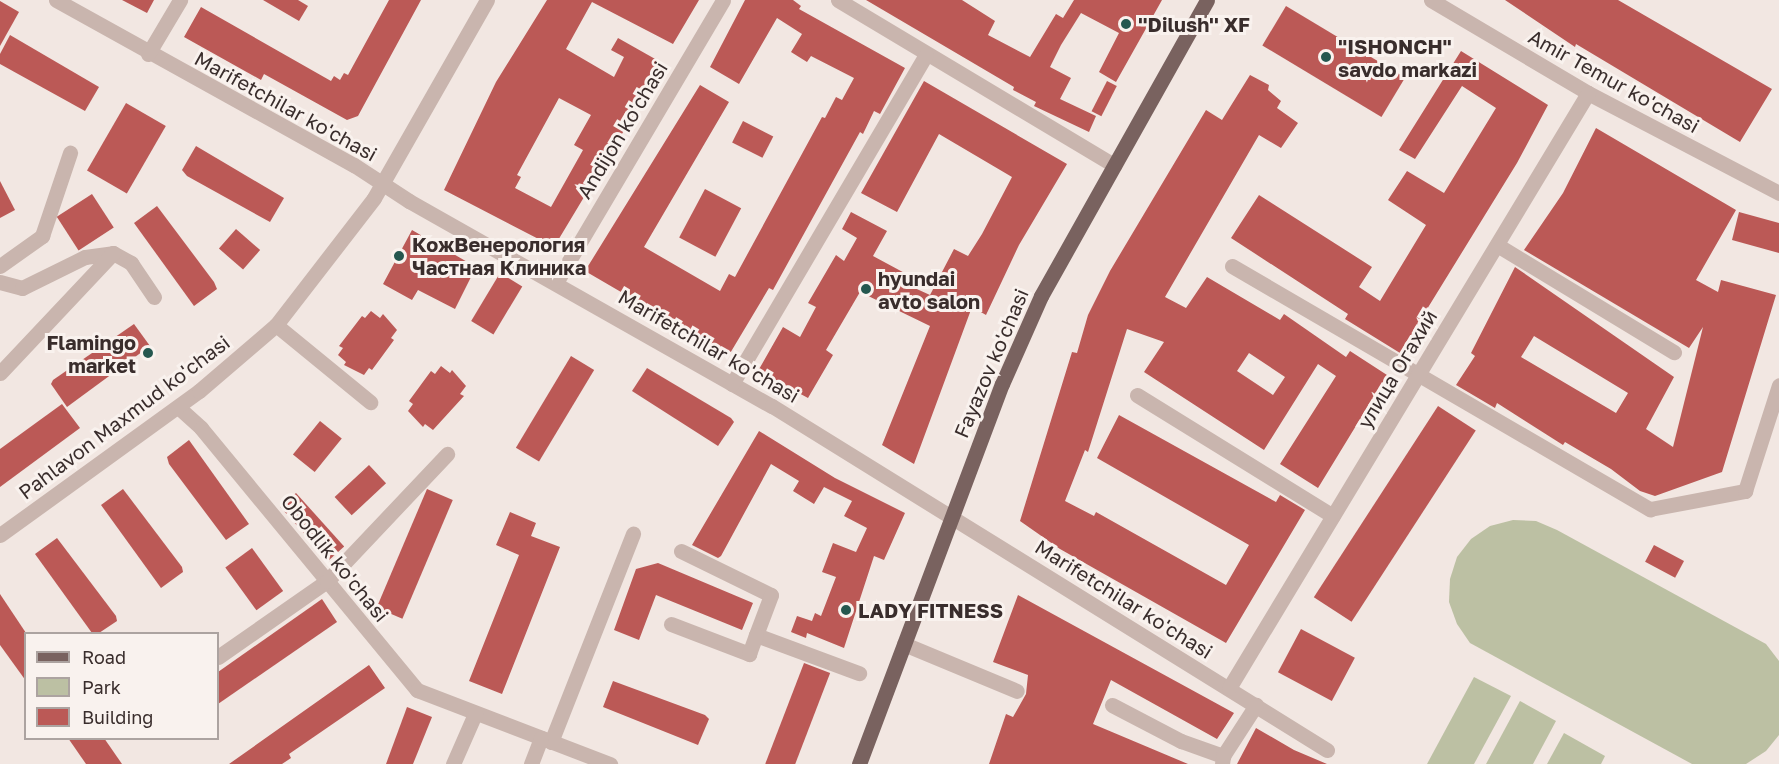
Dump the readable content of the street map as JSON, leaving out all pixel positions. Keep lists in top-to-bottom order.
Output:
{
  "streets": {
    "main road": ["Fayazov ko'chasi"],
    "street": [
      "Amir Temur ko'chasi",
      "Marifetchilar ko'chasi",
      "Andijon ko'chasi",
      "улица Огахий",
      "Pahlavon Maxmud ko'chasi",
      "Obodlik ko'chasi"
    ]
  },
  "crossings": [
    ["Amir Temur ko'chasi", "улица Огахий"],
    ["Marifetchilar ko'chasi", "Andijon ko'chasi"],
    ["Marifetchilar ko'chasi", "Fayazov ko'chasi"],
    ["Marifetchilar ko'chasi", "улица Огахий"],
    ["Marifetchilar ko'chasi", "Pahlavon Maxmud ko'chasi"],
    ["Pahlavon Maxmud ko'chasi", "Obodlik ko'chasi"]
  ],
  "places": [
    "''Dilush'' XF",
    "\"ISHONCH\" savdo markazi",
    "КожВенерология Частная Клиника",
    "hyundai avto salon",
    "Flamingo market",
    "LADY FITNESS"
  ],
  "legend": ["Road", "Park", "Building"]
}
